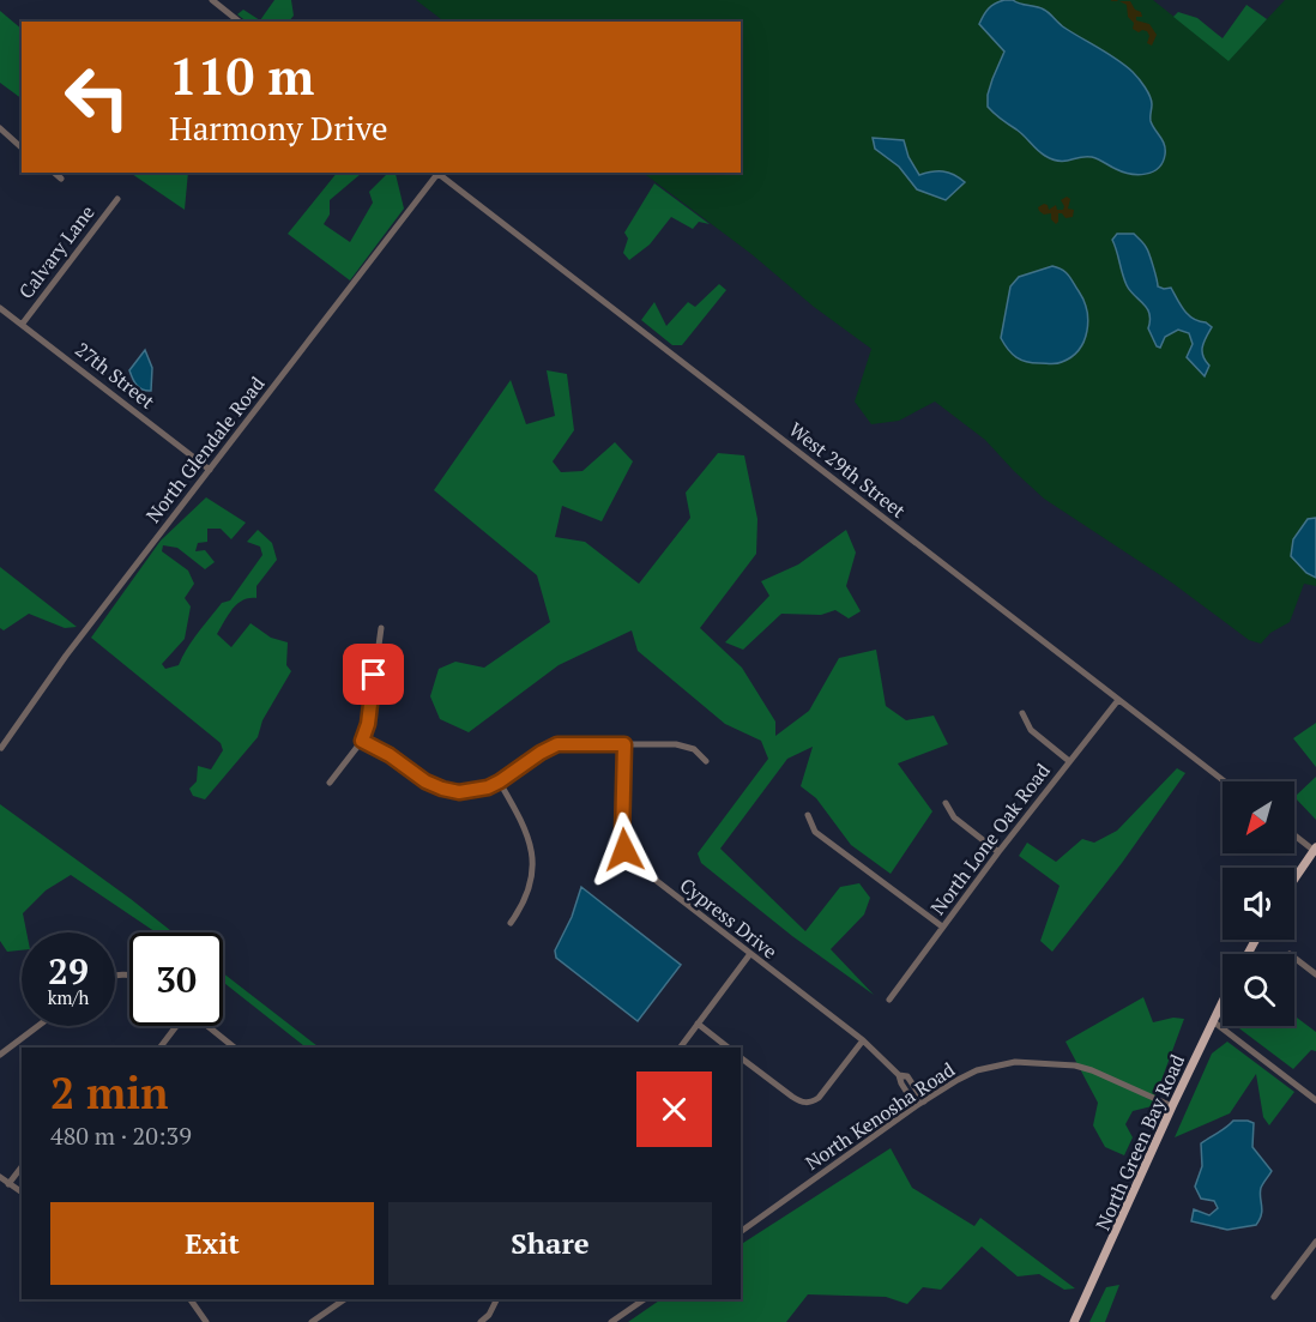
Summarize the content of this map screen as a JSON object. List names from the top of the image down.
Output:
{
  "streets": {
    "main road": ["North Green Bay Road"],
    "street": [
      "Calvary Lane",
      "27th Street",
      "North Glendale Road",
      "West 29th Street",
      "North Lone Oak Road",
      "Cypress Drive",
      "North Kenosha Road"
    ]
  },
  "crossings": [
    ["Calvary Lane", "27th Street"],
    ["27th Street", "North Glendale Road"],
    ["North Glendale Road", "West 29th Street"],
    ["West 29th Street", "North Lone Oak Road"],
    ["Cypress Drive", "North Kenosha Road"],
    ["North Kenosha Road", "North Green Bay Road"]
  ],
  "north": "bottom left",
  "page": {
    "turn": ["110 m", "Harmony Drive"],
    "speed": "29 km/h",
    "limit": "30",
    "heading": ["2 min", "480 m · 20:39"],
    "buttons": ["Exit", "Share"]
  }
}
